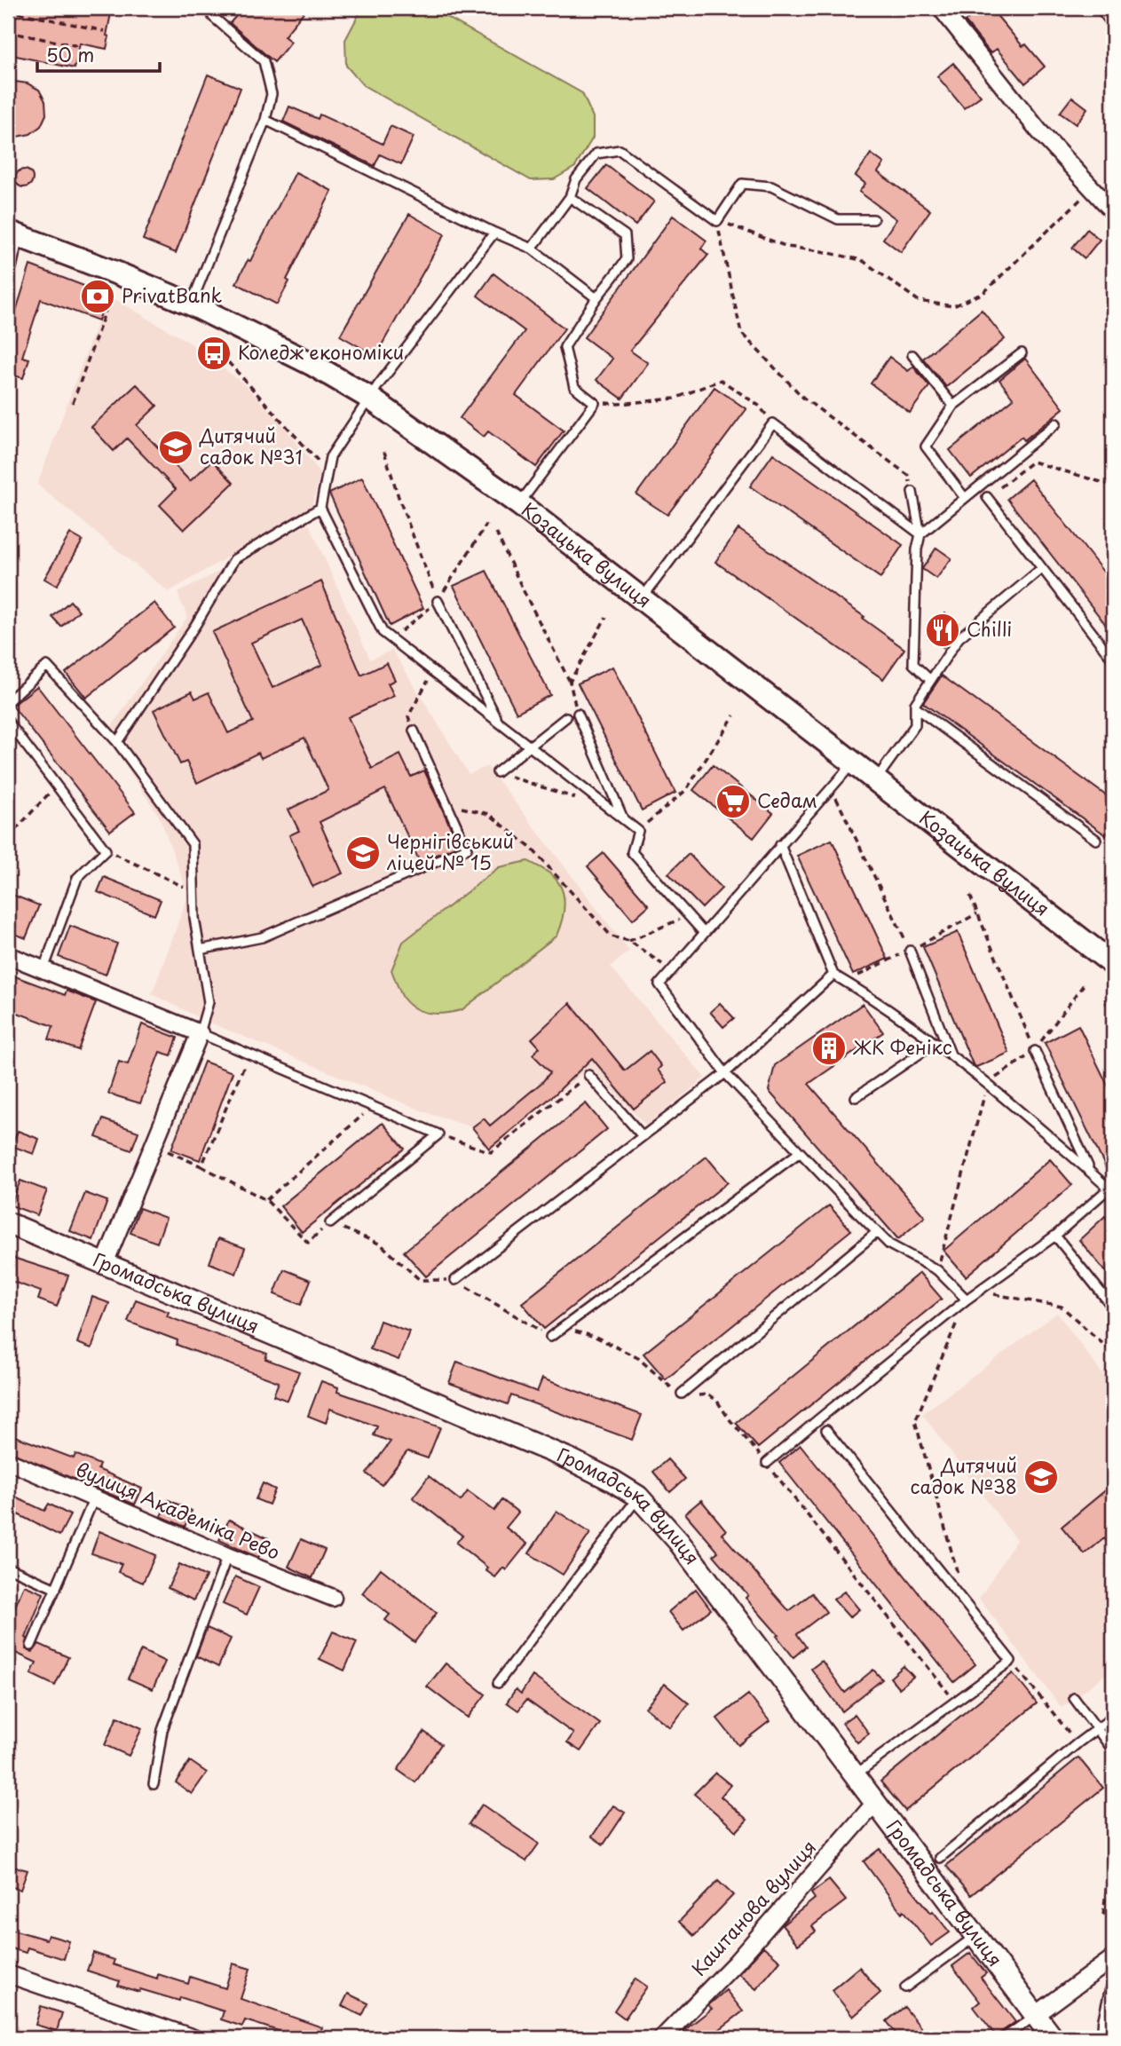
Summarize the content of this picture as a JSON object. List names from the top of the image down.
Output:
{
  "streets": {
    "main road": ["Козацька вулиця"],
    "street": ["Громадська вулиця", "вулиця Академіка Рево", "Каштанова вулиця"]
  },
  "crossings": [
    ["Громадська вулиця", "Каштанова вулиця"]
  ],
  "places": {
    "bank": ["PrivatBank"],
    "bus stop": ["Коледж економіки"],
    "school or university": ["Дитячий садок №31", "Чернігівський ліцей № 15", "Дитячий садок №38"],
    "restaurant": ["Chilli"],
    "supermarket": ["Седам"],
    "building": ["ЖК Фенікс"]
  },
  "scale_bar": "50 m"
}
